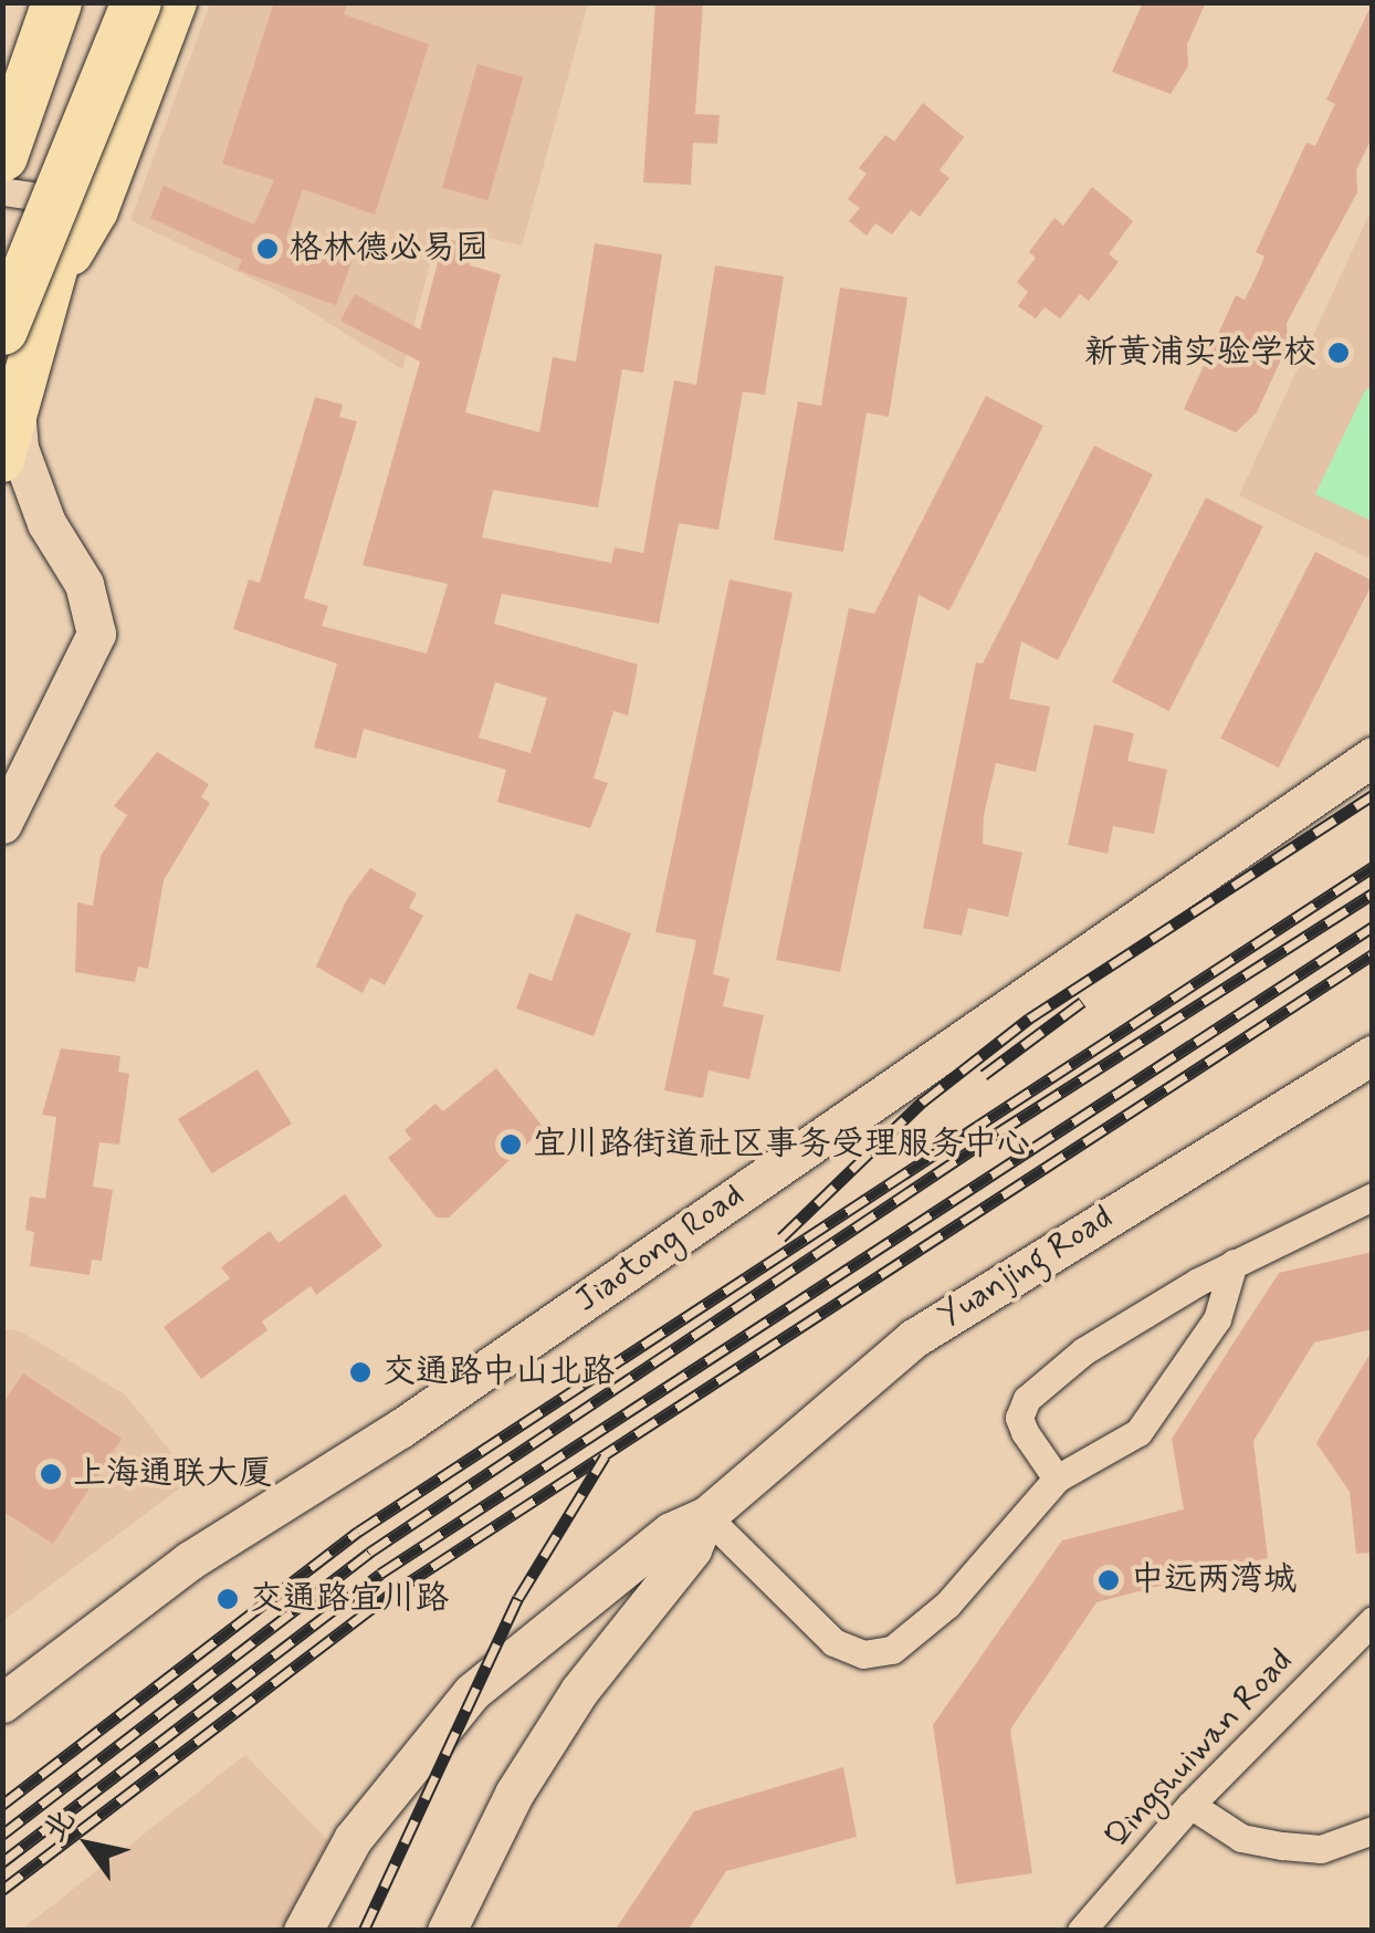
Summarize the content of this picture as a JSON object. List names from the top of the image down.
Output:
{
  "streets": {
    "main road": ["Jiaotong Road", "Yuanjing Road"],
    "street": ["Qingshuiwan Road"]
  },
  "places": [
    "格林德必易园",
    "新黄浦实验学校",
    "宜川路街道社区事务受理服务中心",
    "交通路中山北路",
    "上海通联大厦",
    "中远两湾城",
    "交通路宜川路"
  ],
  "north": "top left"
}
